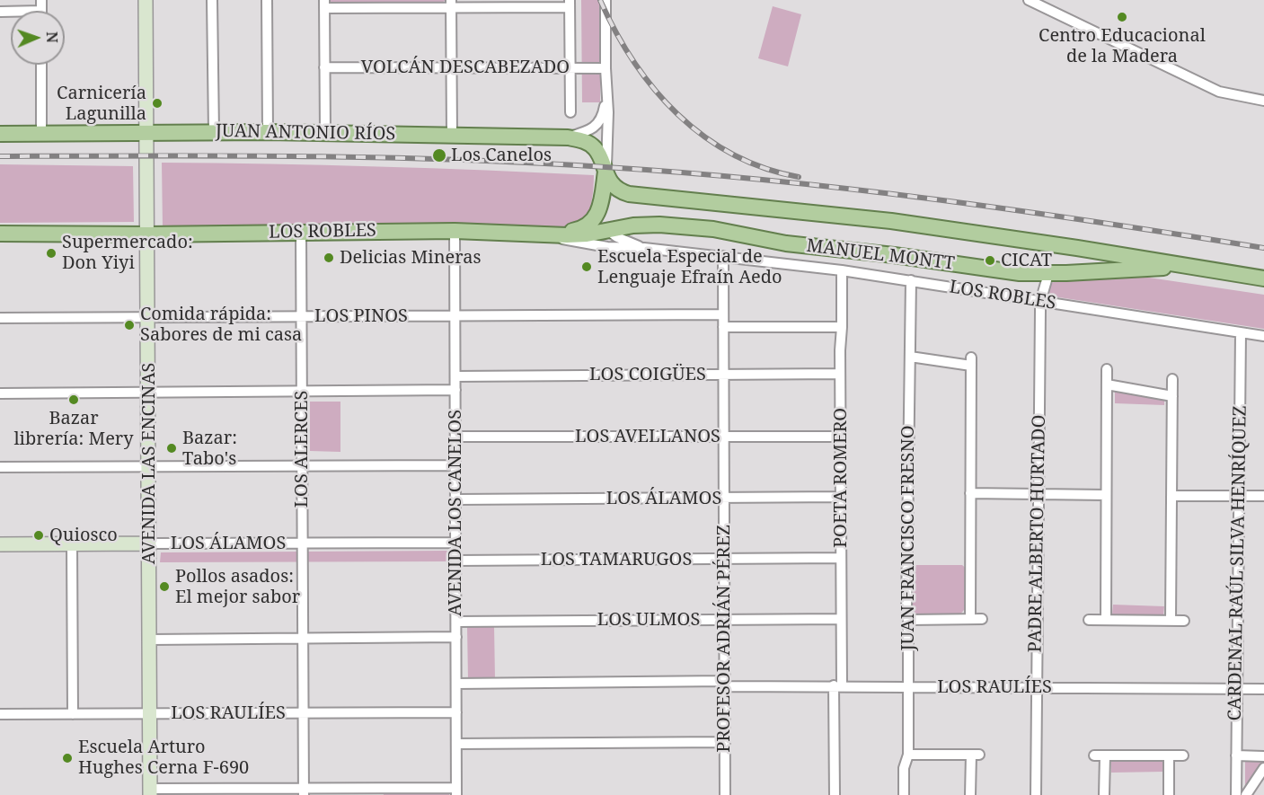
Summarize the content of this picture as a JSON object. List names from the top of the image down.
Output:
{
  "streets": {
    "main road": ["JUAN ANTONIO RÍOS", "LOS ROBLES", "MANUEL MONTT"],
    "street": [
      "VOLCÁN DESCABEZADO",
      "LOS PINOS",
      "LOS COIGÜES",
      "LOS AVELLANOS",
      "LOS ALERCES",
      "AVENIDA LAS ENCINAS",
      "POETA ROMERO",
      "LOS ÁLAMOS",
      "AVENIDA LOS CANELOS",
      "PADRE ALBERTO HURTADO",
      "JUAN FRANCISCO FRESNO",
      "LOS TAMARUGOS",
      "CARDENAL RAÚL SILVA HENRÍQUEZ",
      "LOS ULMOS",
      "PROFESOR ADRIÁN PÉREZ",
      "LOS RAULÍES"
    ]
  },
  "crossings": [
    ["JUAN ANTONIO RÍOS", "MANUEL MONTT"],
    ["JUAN ANTONIO RÍOS", "AVENIDA LAS ENCINAS"],
    ["LOS ROBLES", "MANUEL MONTT"],
    ["LOS ROBLES", "LOS ALERCES"],
    ["LOS ROBLES", "AVENIDA LAS ENCINAS"],
    ["LOS ROBLES", "POETA ROMERO"],
    ["LOS ROBLES", "AVENIDA LOS CANELOS"],
    ["LOS ROBLES", "PADRE ALBERTO HURTADO"],
    ["LOS ROBLES", "JUAN FRANCISCO FRESNO"],
    ["LOS ROBLES", "CARDENAL RAÚL SILVA HENRÍQUEZ"],
    ["LOS ROBLES", "PROFESOR ADRIÁN PÉREZ"],
    ["MANUEL MONTT", "PADRE ALBERTO HURTADO"],
    ["LOS PINOS", "LOS ALERCES"],
    ["LOS PINOS", "AVENIDA LAS ENCINAS"],
    ["LOS PINOS", "AVENIDA LOS CANELOS"],
    ["LOS PINOS", "PROFESOR ADRIÁN PÉREZ"],
    ["LOS COIGÜES", "POETA ROMERO"],
    ["LOS COIGÜES", "AVENIDA LOS CANELOS"],
    ["LOS COIGÜES", "PROFESOR ADRIÁN PÉREZ"],
    ["LOS AVELLANOS", "POETA ROMERO"],
    ["LOS AVELLANOS", "AVENIDA LOS CANELOS"],
    ["LOS AVELLANOS", "PROFESOR ADRIÁN PÉREZ"],
    ["LOS ALERCES", "LOS ÁLAMOS"],
    ["LOS ALERCES", "LOS RAULÍES"],
    ["AVENIDA LAS ENCINAS", "LOS ÁLAMOS"],
    ["AVENIDA LAS ENCINAS", "LOS RAULÍES"],
    ["POETA ROMERO", "LOS ÁLAMOS"],
    ["POETA ROMERO", "LOS TAMARUGOS"],
    ["POETA ROMERO", "LOS ULMOS"],
    ["POETA ROMERO", "LOS RAULÍES"],
    ["LOS ÁLAMOS", "AVENIDA LOS CANELOS"],
    ["LOS ÁLAMOS", "PROFESOR ADRIÁN PÉREZ"],
    ["AVENIDA LOS CANELOS", "LOS TAMARUGOS"],
    ["AVENIDA LOS CANELOS", "LOS ULMOS"],
    ["AVENIDA LOS CANELOS", "LOS RAULÍES"],
    ["PADRE ALBERTO HURTADO", "LOS RAULÍES"],
    ["JUAN FRANCISCO FRESNO", "LOS RAULÍES"],
    ["LOS TAMARUGOS", "PROFESOR ADRIÁN PÉREZ"],
    ["CARDENAL RAÚL SILVA HENRÍQUEZ", "LOS RAULÍES"],
    ["LOS ULMOS", "PROFESOR ADRIÁN PÉREZ"],
    ["PROFESOR ADRIÁN PÉREZ", "LOS RAULÍES"]
  ],
  "places": [
    "Centro Educacional de la Madera",
    "Carnicería Lagunilla",
    "Los Canelos",
    "Supermercado: Don Yiyi",
    "Delicias Mineras",
    "CICAT",
    "Escuela Especial de Lenguaje Efraín Aedo",
    "Comida rápida: Sabores de mi casa",
    "Bazar librería: Mery",
    "Bazar: Tabo's",
    "Quiosco",
    "Pollos asados: El mejor sabor",
    "Escuela Arturo Hughes Cerna F-690"
  ],
  "north": "right"
}
